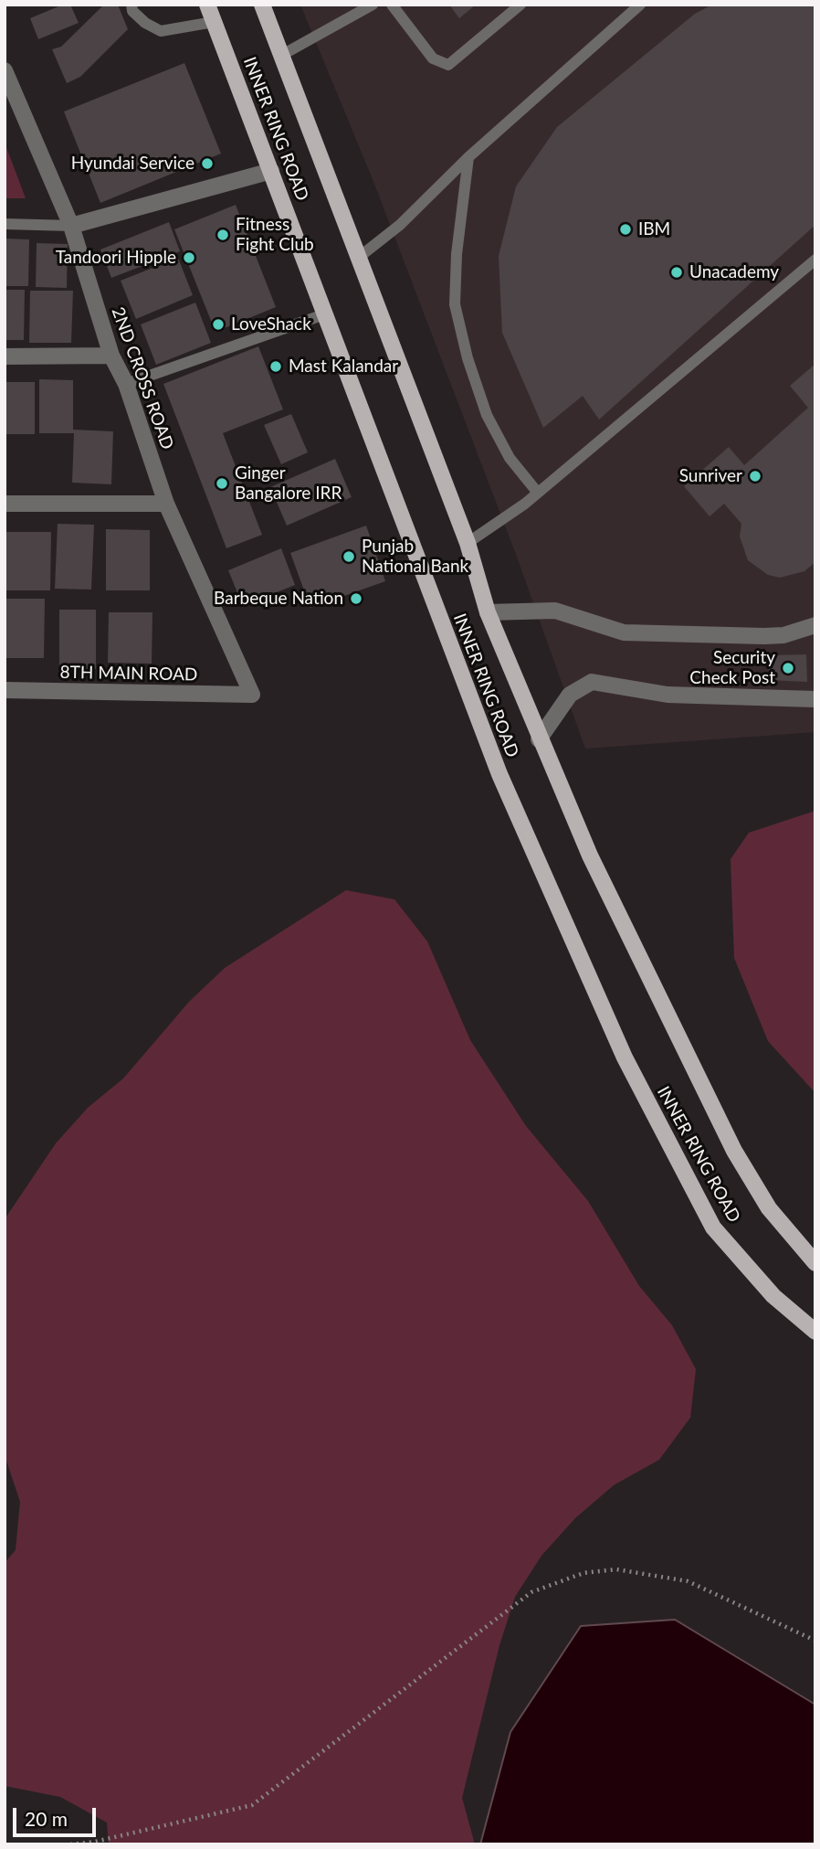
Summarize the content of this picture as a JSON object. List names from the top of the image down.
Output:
{
  "streets": {
    "main road": ["INNER RING ROAD"],
    "street": ["2ND CROSS ROAD", "8TH MAIN ROAD"]
  },
  "crossings": [
    ["2ND CROSS ROAD", "8TH MAIN ROAD"]
  ],
  "places": [
    "Hyundai Service",
    "IBM",
    "Fitness Fight Club",
    "Tandoori Hipple",
    "Unacademy",
    "LoveShack",
    "Mast Kalandar",
    "Sunriver",
    "Ginger Bangalore IRR",
    "Punjab National Bank",
    "Barbeque Nation",
    "Security Check Post"
  ],
  "scale_bar": "20 m"
}
